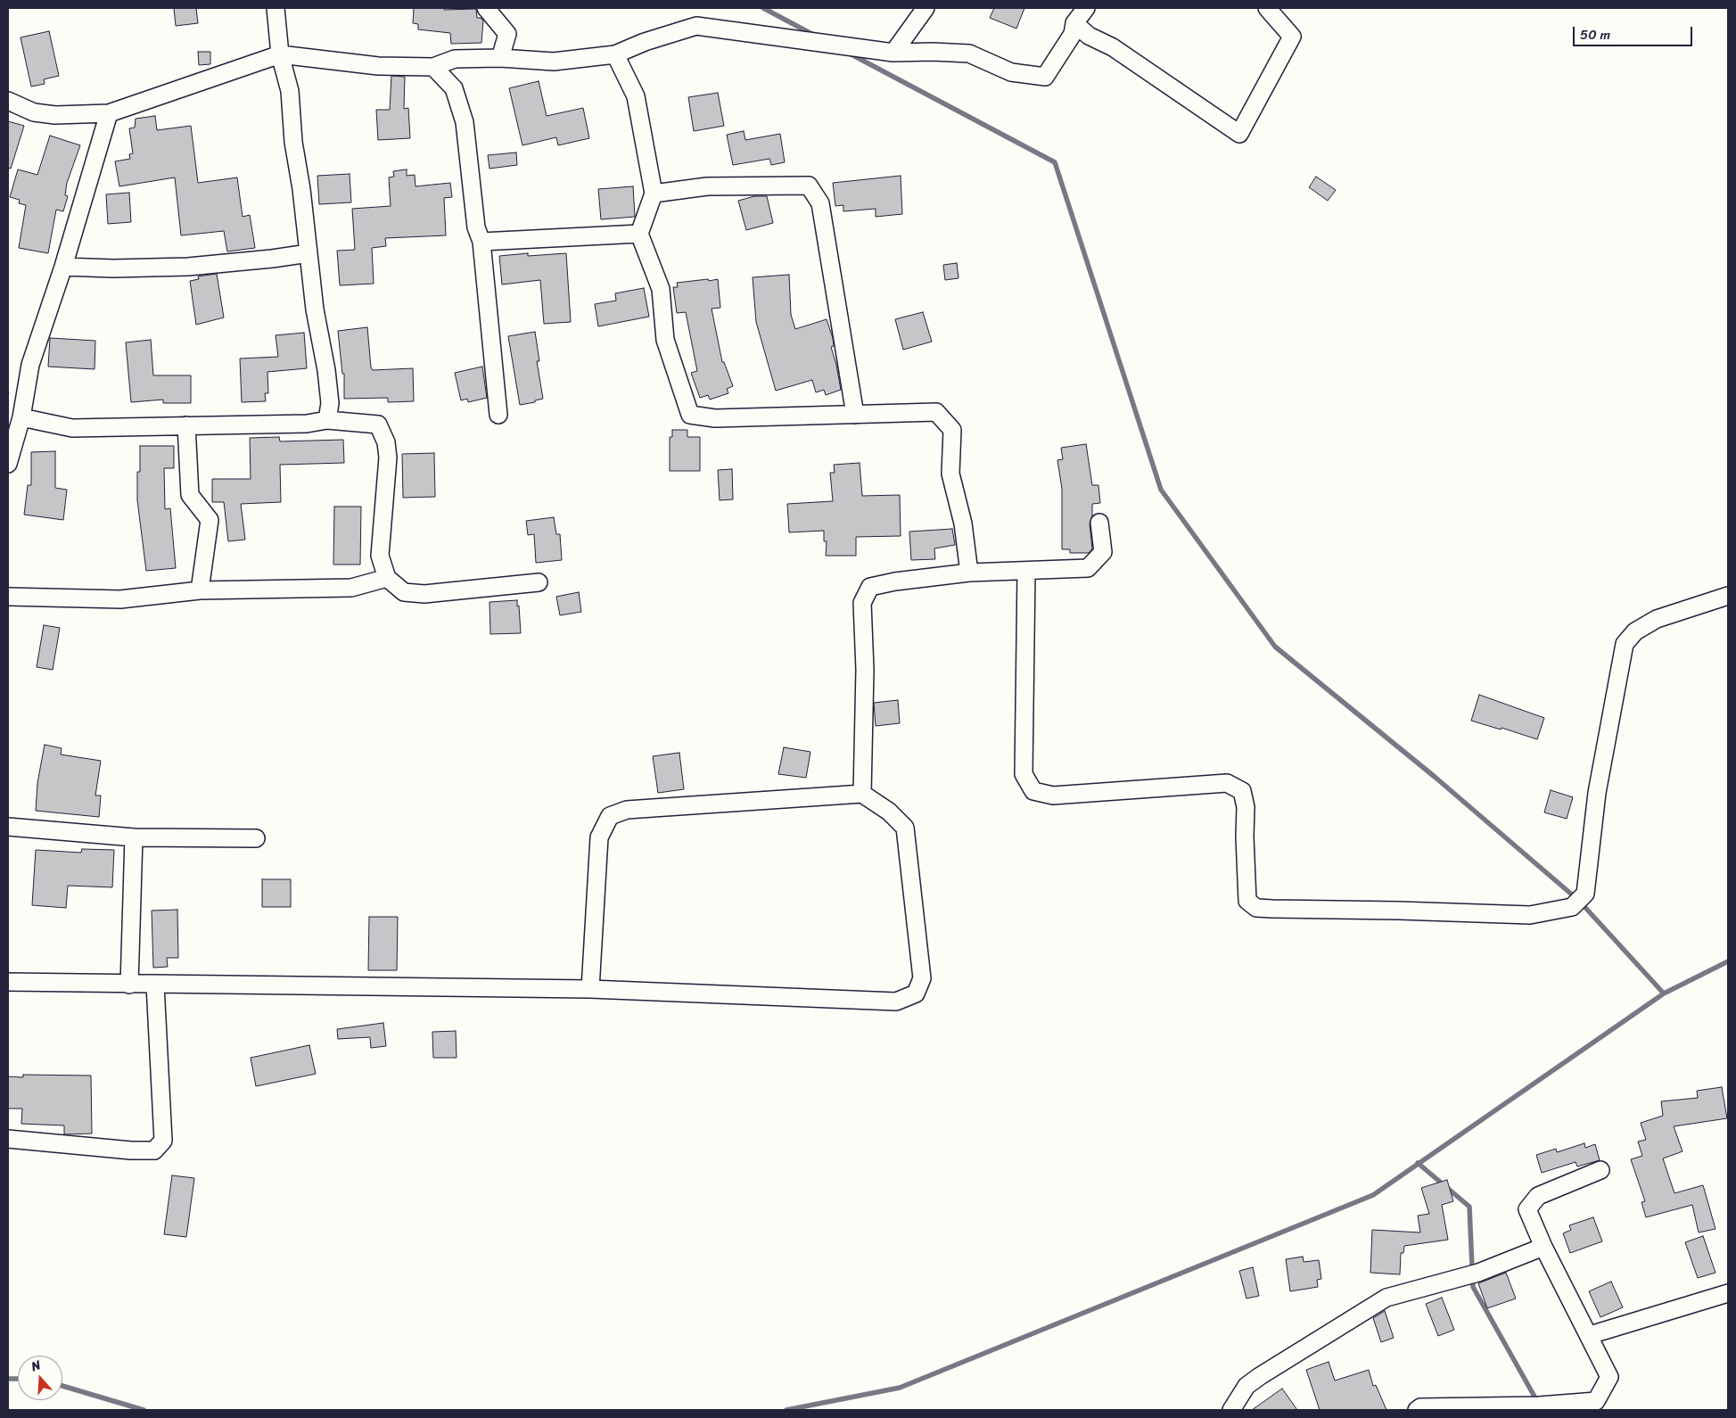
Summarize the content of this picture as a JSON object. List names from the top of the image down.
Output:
{
  "scale_bar": "50 m",
  "north": "top"
}
